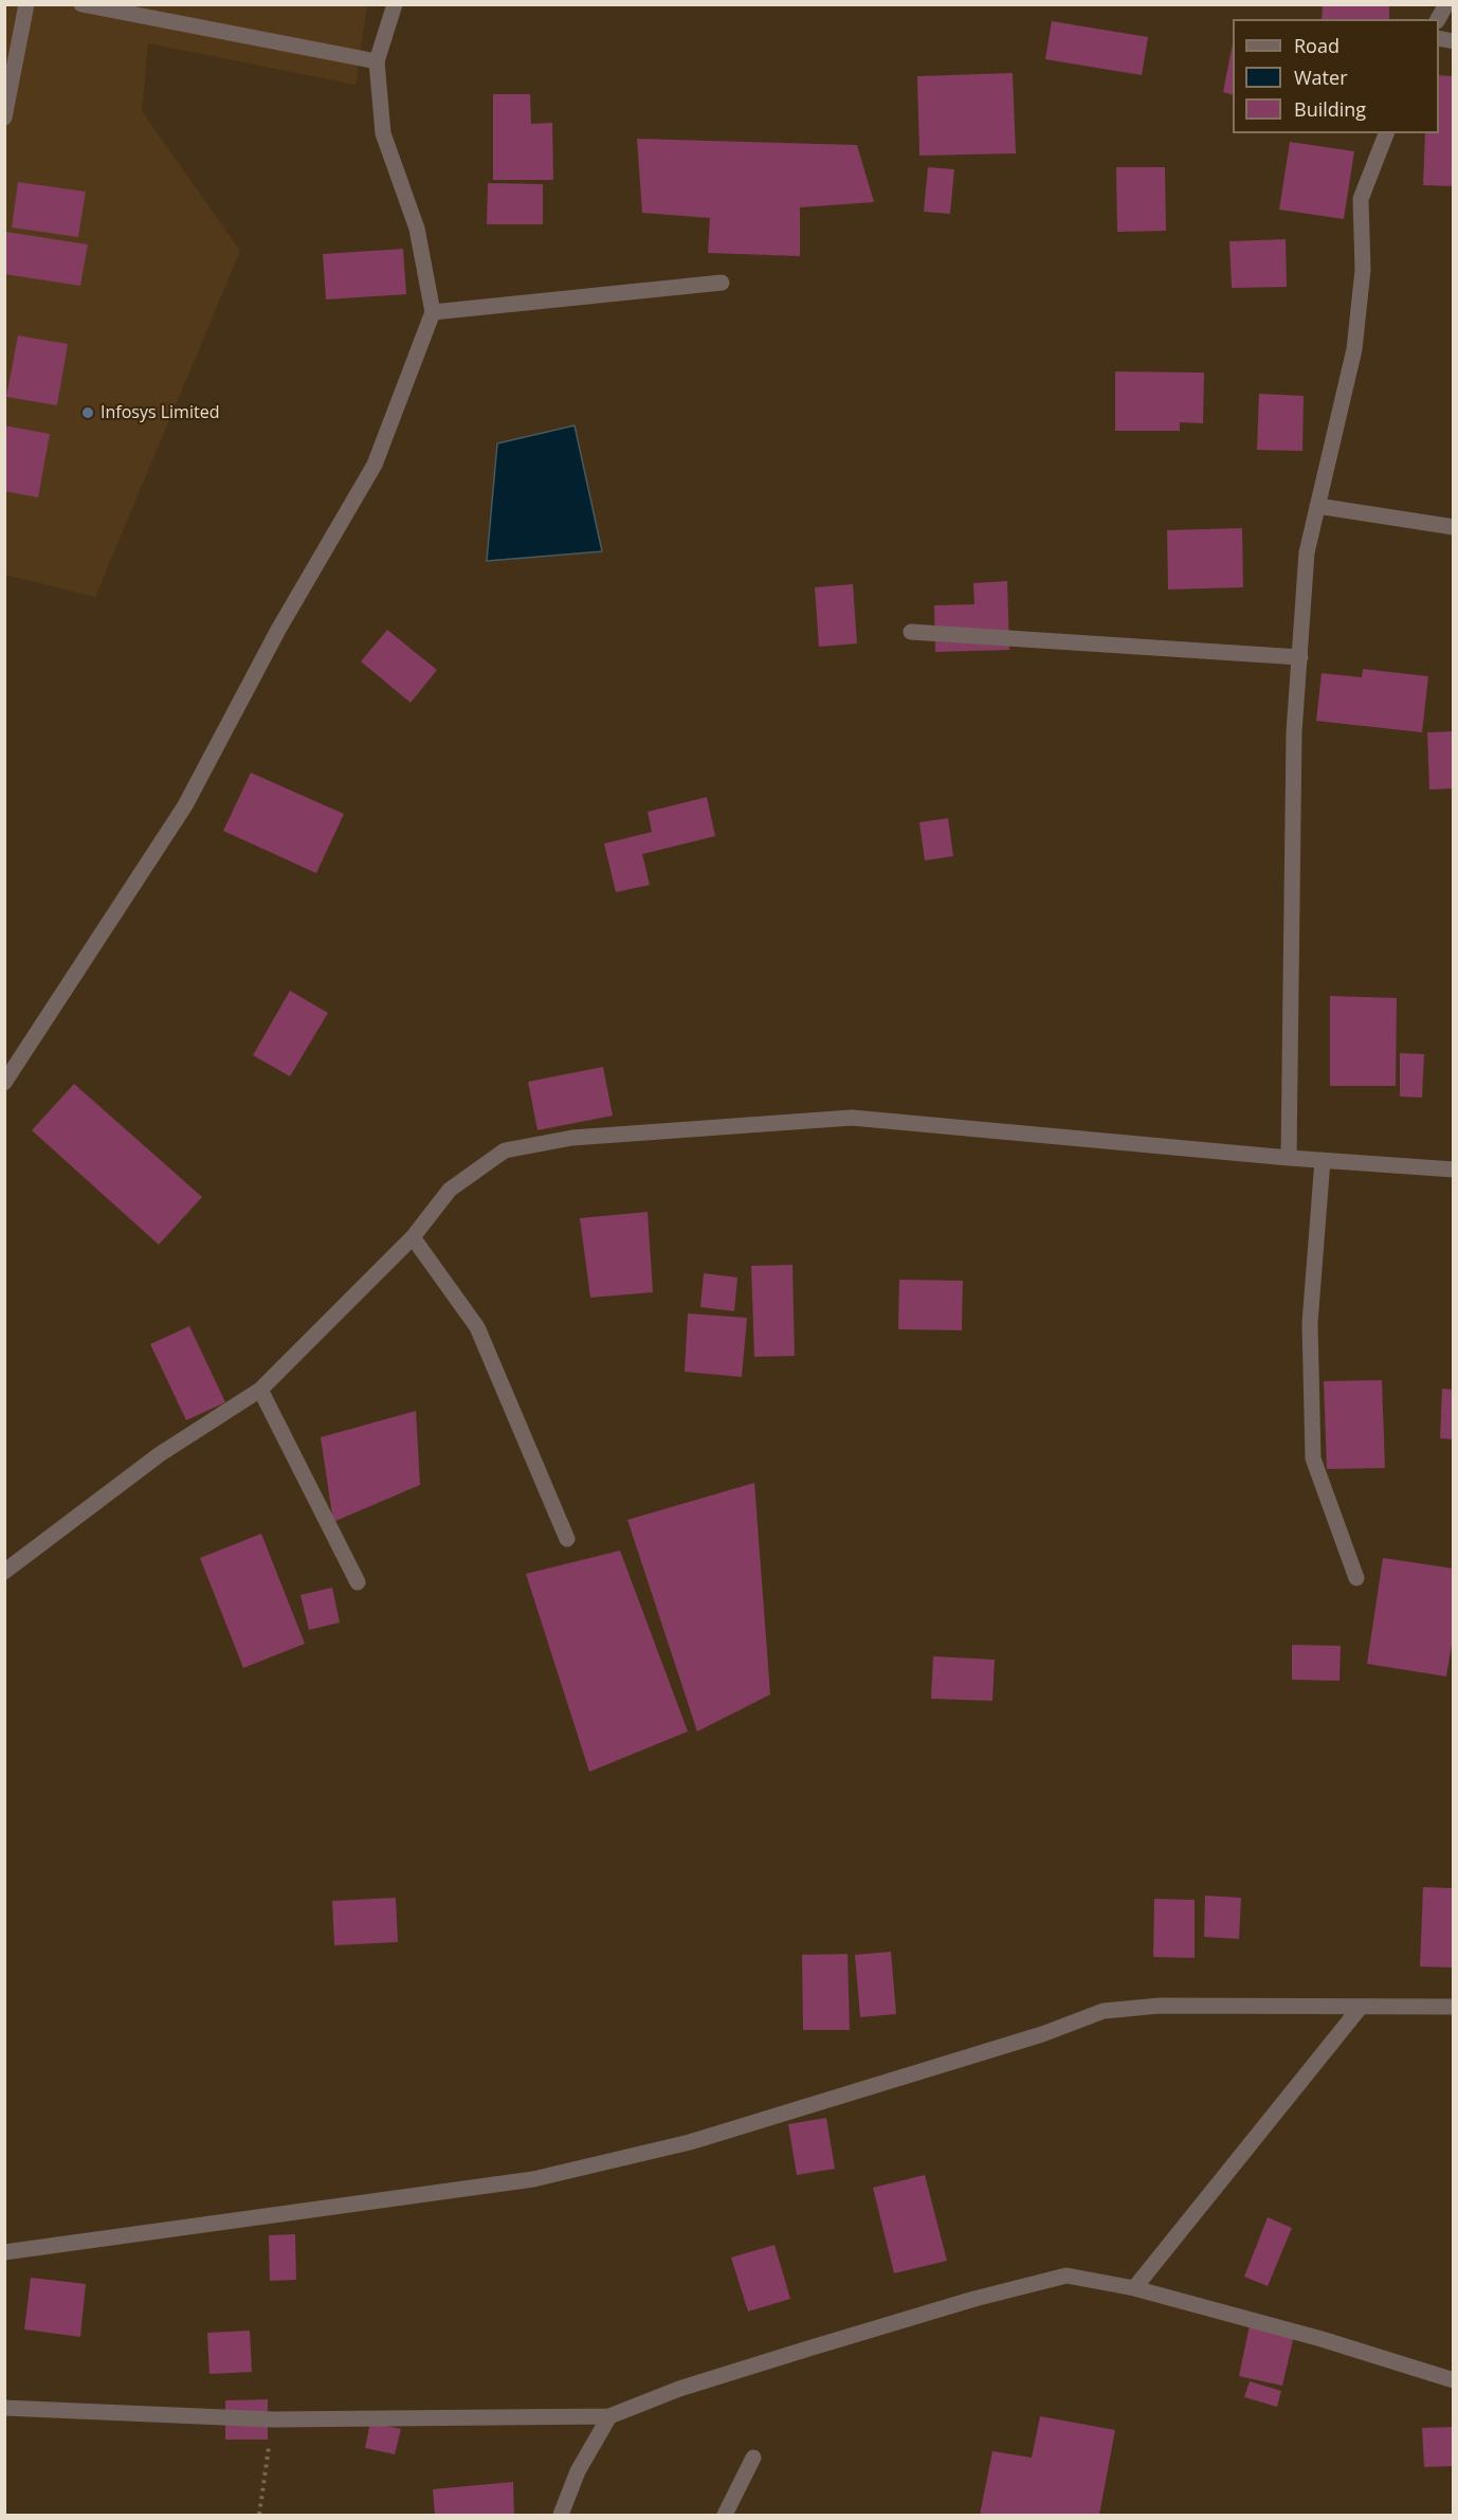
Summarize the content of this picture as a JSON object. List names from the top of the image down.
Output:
{
  "places": ["Infosys Limited"],
  "legend": ["Road", "Water", "Building"]
}
